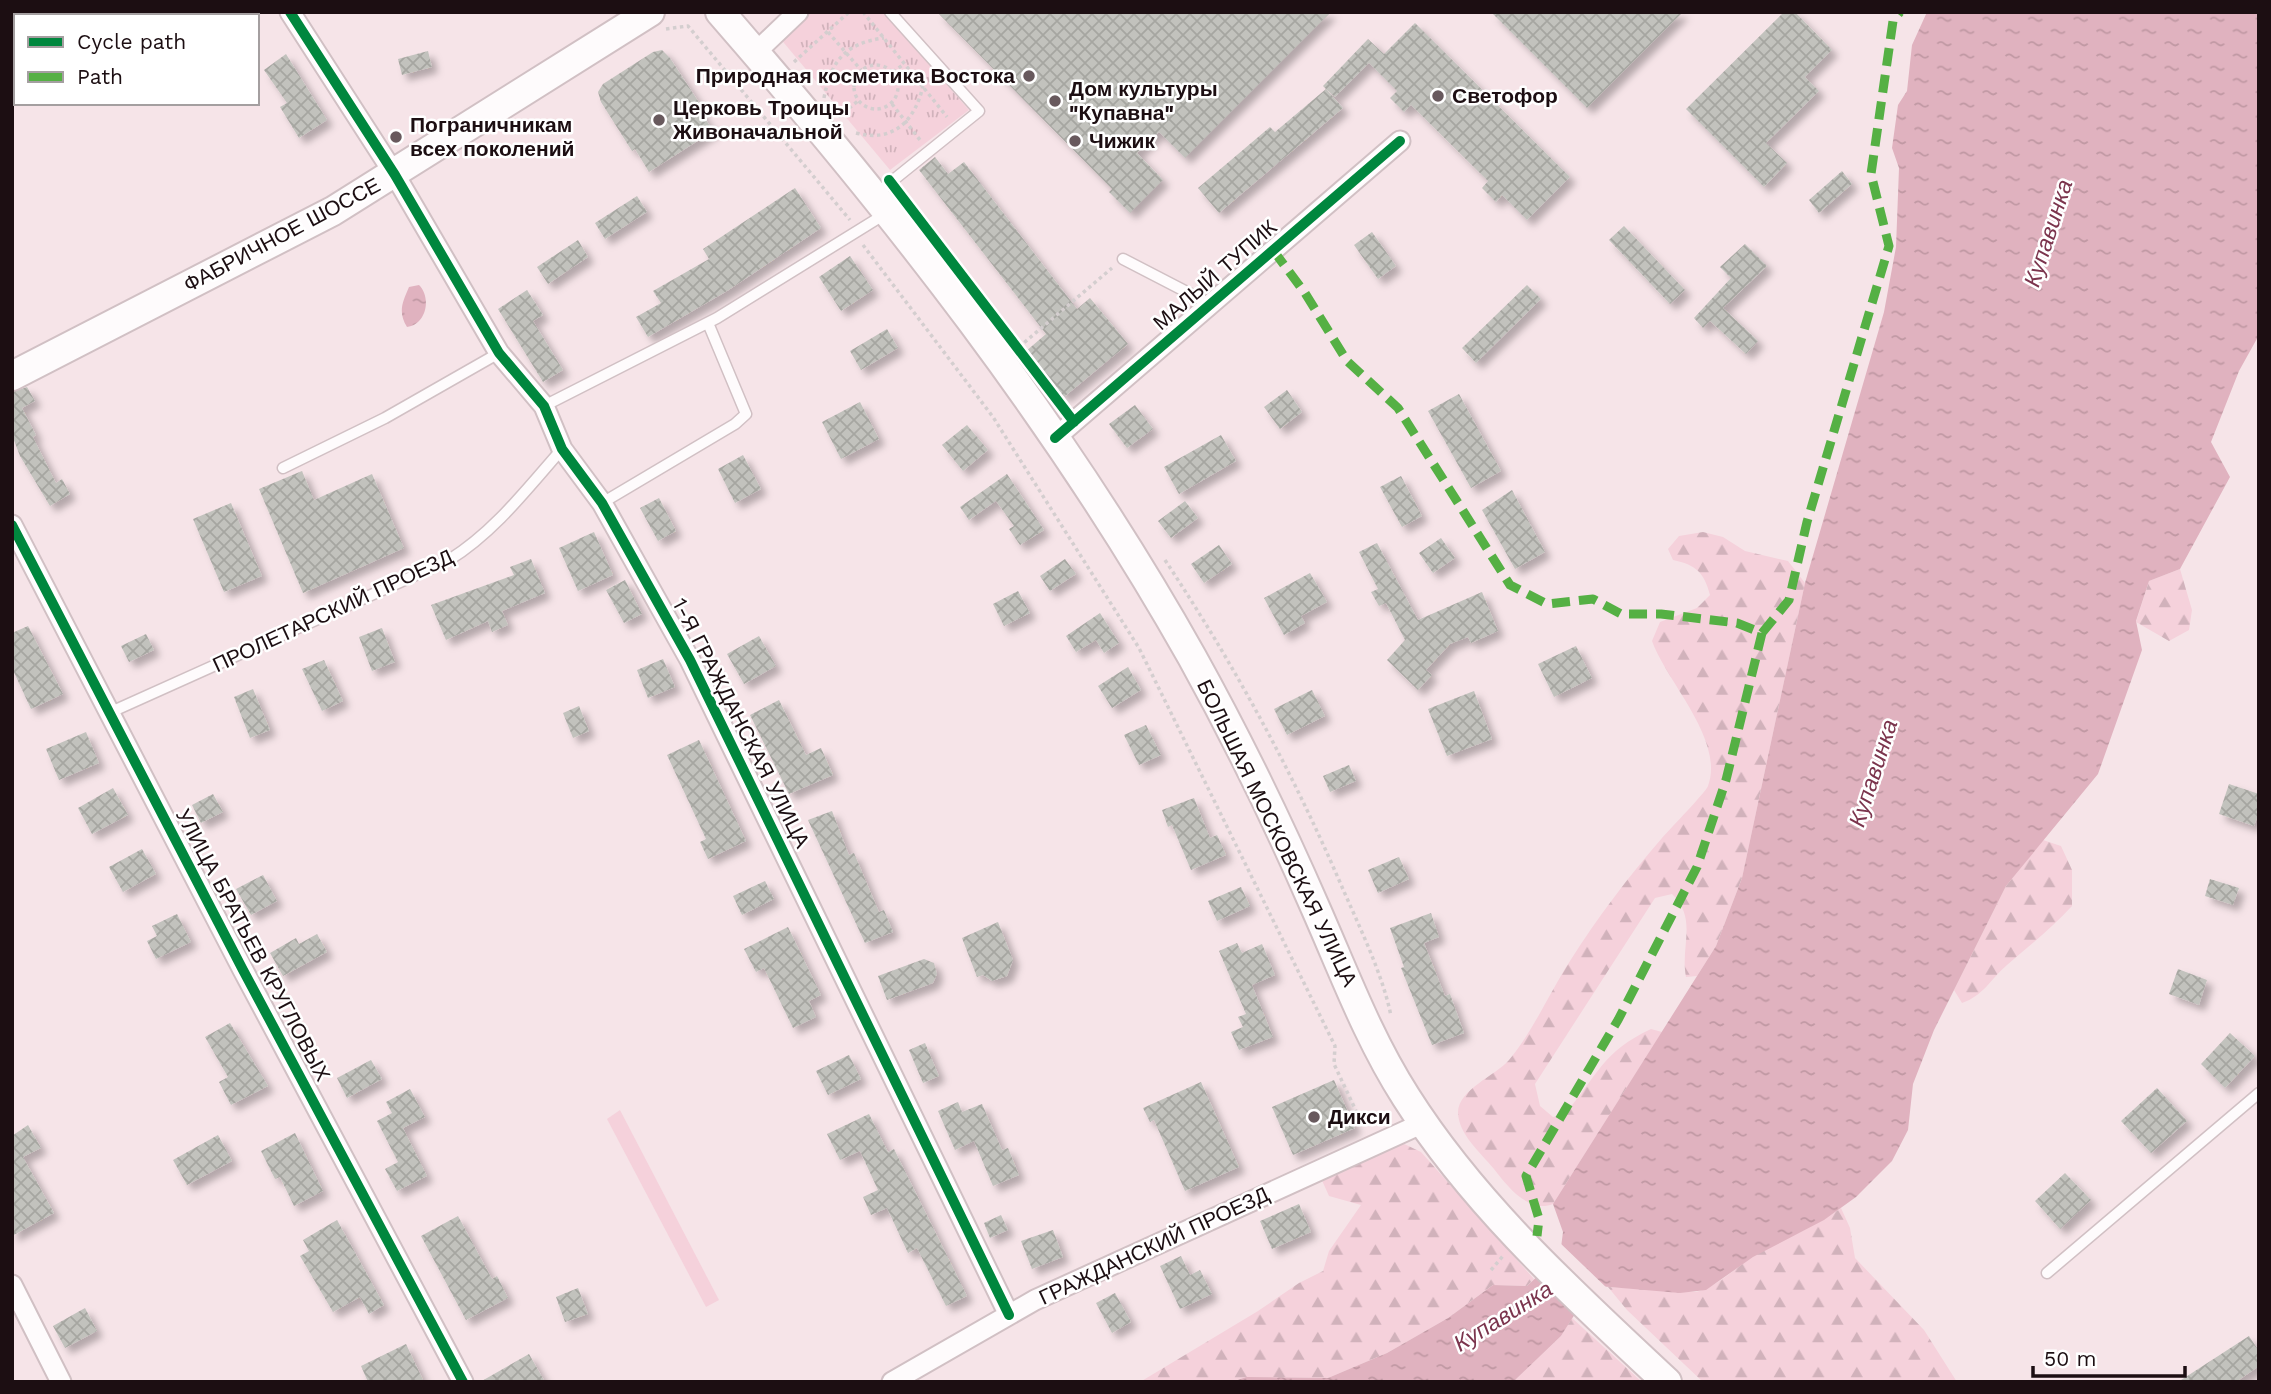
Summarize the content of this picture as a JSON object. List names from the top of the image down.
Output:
{
  "streets": {
    "main road": ["ФАБРИЧНОЕ ШОССЕ", "БОЛЬШАЯ МОСКОВСКАЯ УЛИЦА"],
    "street": [
      "МАЛЫЙ ТУПИК",
      "1-Я ГРАЖДАНСКАЯ УЛИЦА",
      "УЛИЦА БРАТЬЕВ КРУГЛОВЫХ",
      "ГРАЖДАНСКИЙ ПРОЕЗД"
    ],
    "lane": ["ПРОЛЕТАРСКИЙ ПРОЕЗД"]
  },
  "crossings": [
    ["ФАБРИЧНОЕ ШОССЕ", "1-Я ГРАЖДАНСКАЯ УЛИЦА"],
    ["МАЛЫЙ ТУПИК", "БОЛЬШАЯ МОСКОВСКАЯ УЛИЦА"],
    ["ПРОЛЕТАРСКИЙ ПРОЕЗД", "1-Я ГРАЖДАНСКАЯ УЛИЦА"],
    ["ПРОЛЕТАРСКИЙ ПРОЕЗД", "УЛИЦА БРАТЬЕВ КРУГЛОВЫХ"],
    ["1-Я ГРАЖДАНСКАЯ УЛИЦА", "ГРАЖДАНСКИЙ ПРОЕЗД"],
    ["БОЛЬШАЯ МОСКОВСКАЯ УЛИЦА", "ГРАЖДАНСКИЙ ПРОЕЗД"]
  ],
  "water": ["Купавинка"],
  "places": [
    "Природная косметика Востока",
    "Светофор",
    "Дом культуры \"Купавна\"",
    "Церковь Троицы Живоначальной",
    "Пограничникам всех поколений",
    "Чижик",
    "Дикси"
  ],
  "legend": ["Cycle path", "Path"],
  "scale_bar": "50 m"
}
